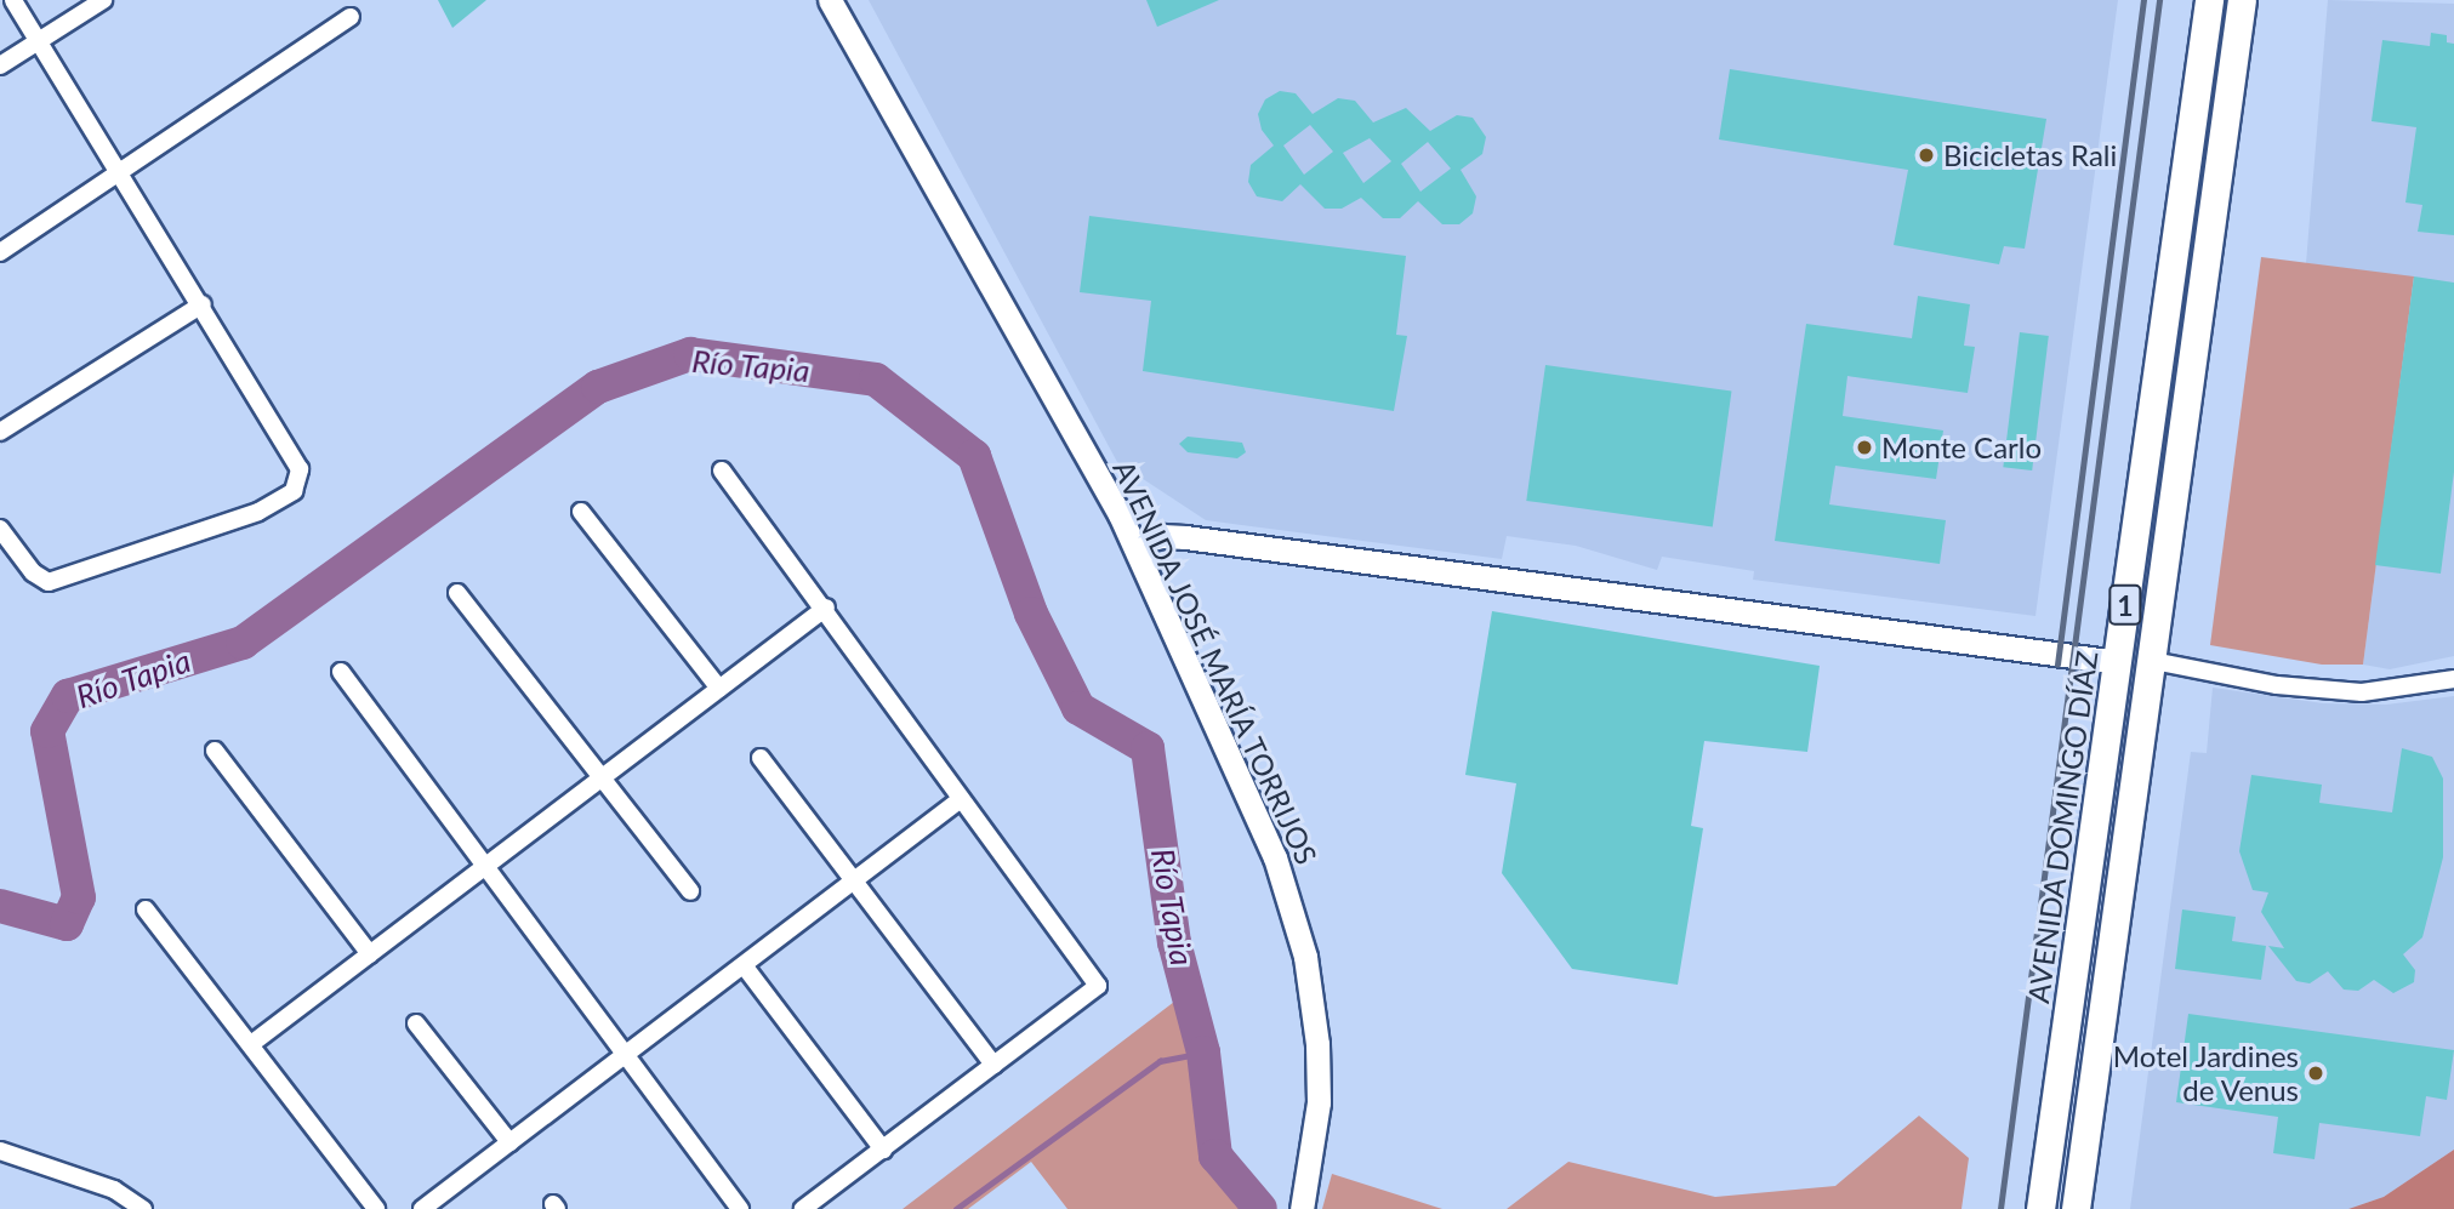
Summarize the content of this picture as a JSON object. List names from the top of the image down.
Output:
{
  "streets": {
    "main road": ["1", "AVENIDA JOSÉ MARÍA TORRIJOS", "AVENIDA DOMINGO DÍAZ"]
  },
  "water": ["Río Tapia"],
  "places": ["Bicicletas Rali", "Monte Carlo", "Motel Jardines de Venus"]
}
